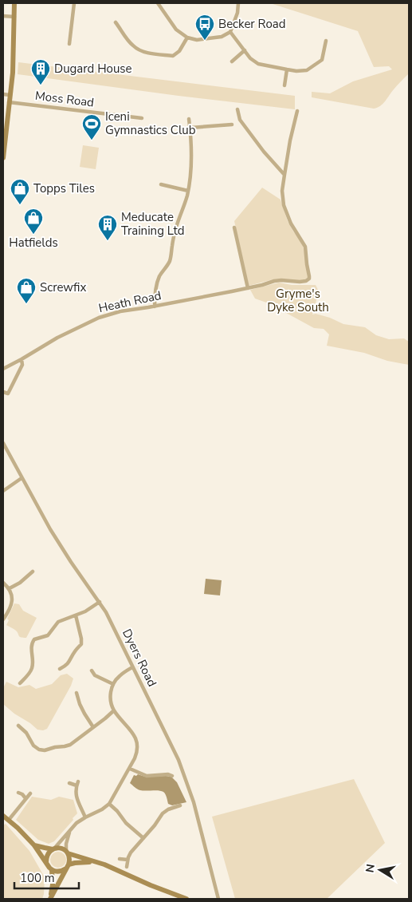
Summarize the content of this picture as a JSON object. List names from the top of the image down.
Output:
{
  "streets": {
    "street": ["Moss Road", "Heath Road", "Dyers Road"]
  },
  "parks": ["Gryme's Dyke South"],
  "places": {
    "bus stop": ["Becker Road"],
    "building": ["Dugard House", "Meducate Training Ltd"],
    "sports": ["Iceni Gymnastics Club"],
    "shop": ["Topps Tiles", "Hatfields", "Screwfix"]
  },
  "scale_bar": "100 m",
  "north": "left"
}
